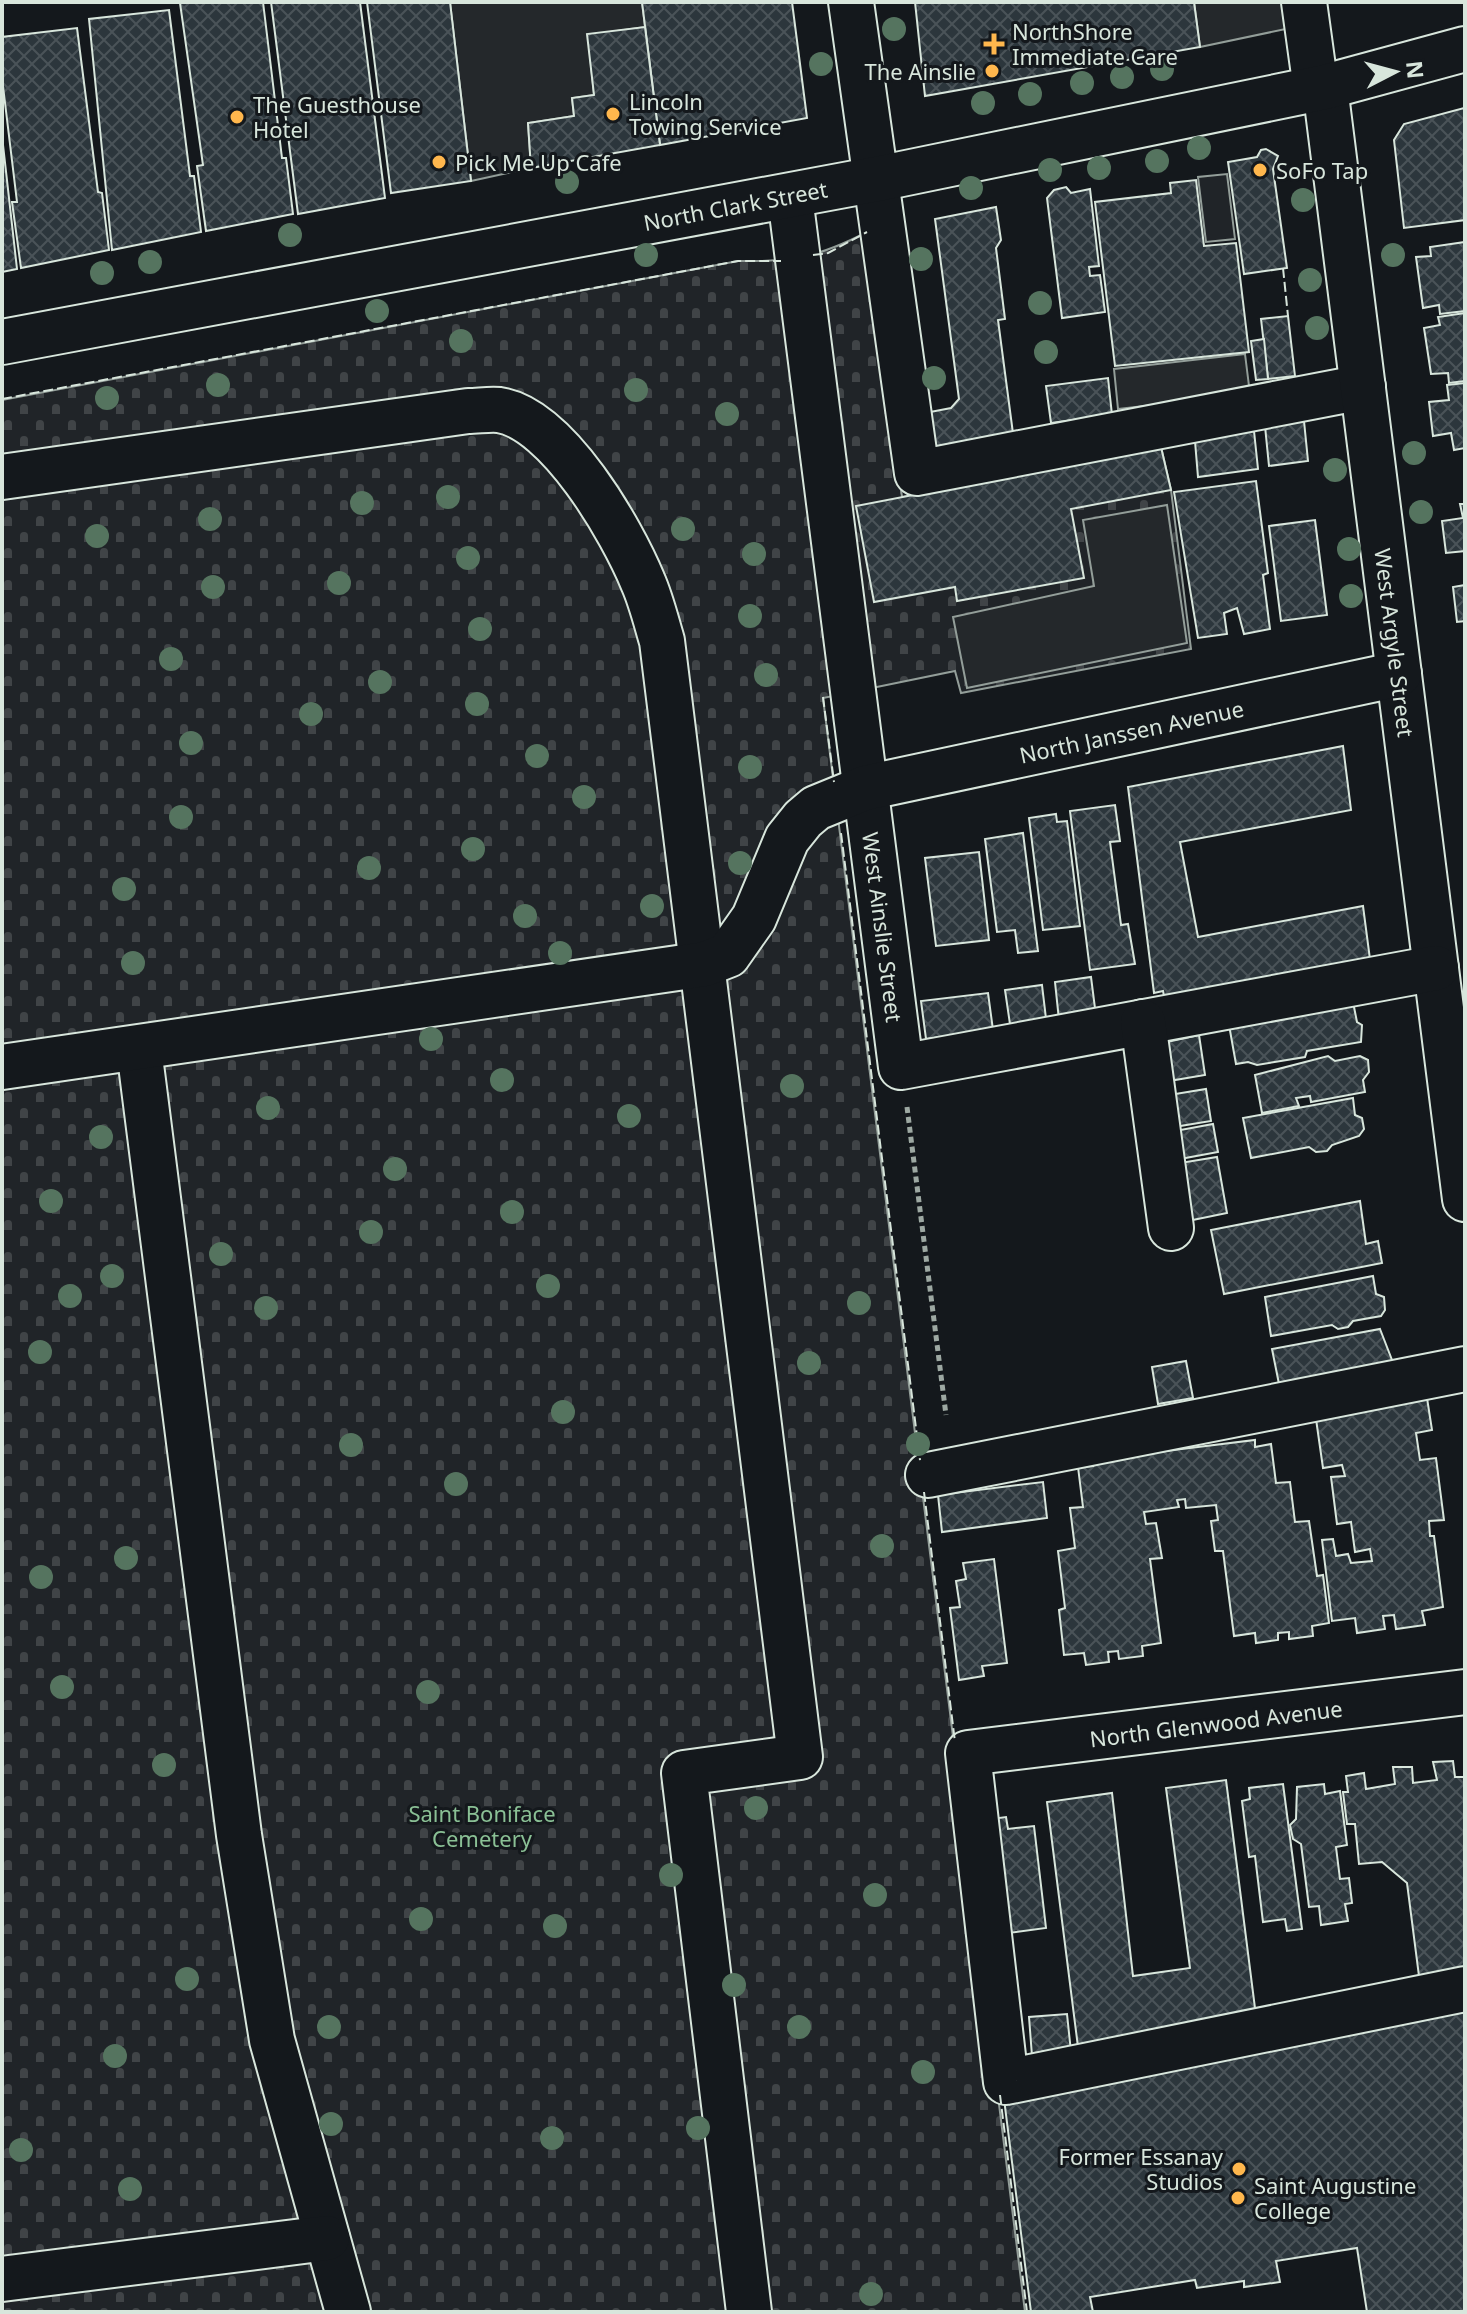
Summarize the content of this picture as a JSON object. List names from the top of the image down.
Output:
{
  "streets": {
    "street": [
      "North Clark Street",
      "West Argyle Street",
      "North Janssen Avenue",
      "West Ainslie Street",
      "North Glenwood Avenue"
    ]
  },
  "crossings": [
    ["North Clark Street", "West Argyle Street"],
    ["North Clark Street", "West Ainslie Street"],
    ["West Argyle Street", "North Janssen Avenue"],
    ["North Janssen Avenue", "West Ainslie Street"]
  ],
  "parks": ["Saint Boniface Cemetery"],
  "places": {
    "health": ["NorthShore Immediate Care"],
    "other": [
      "The Ainslie",
      "Lincoln Towing Service",
      "The Guesthouse Hotel",
      "Pick Me Up Cafe",
      "SoFo Tap",
      "Former Essanay Studios",
      "Saint Augustine College"
    ]
  },
  "north": "right"
}
